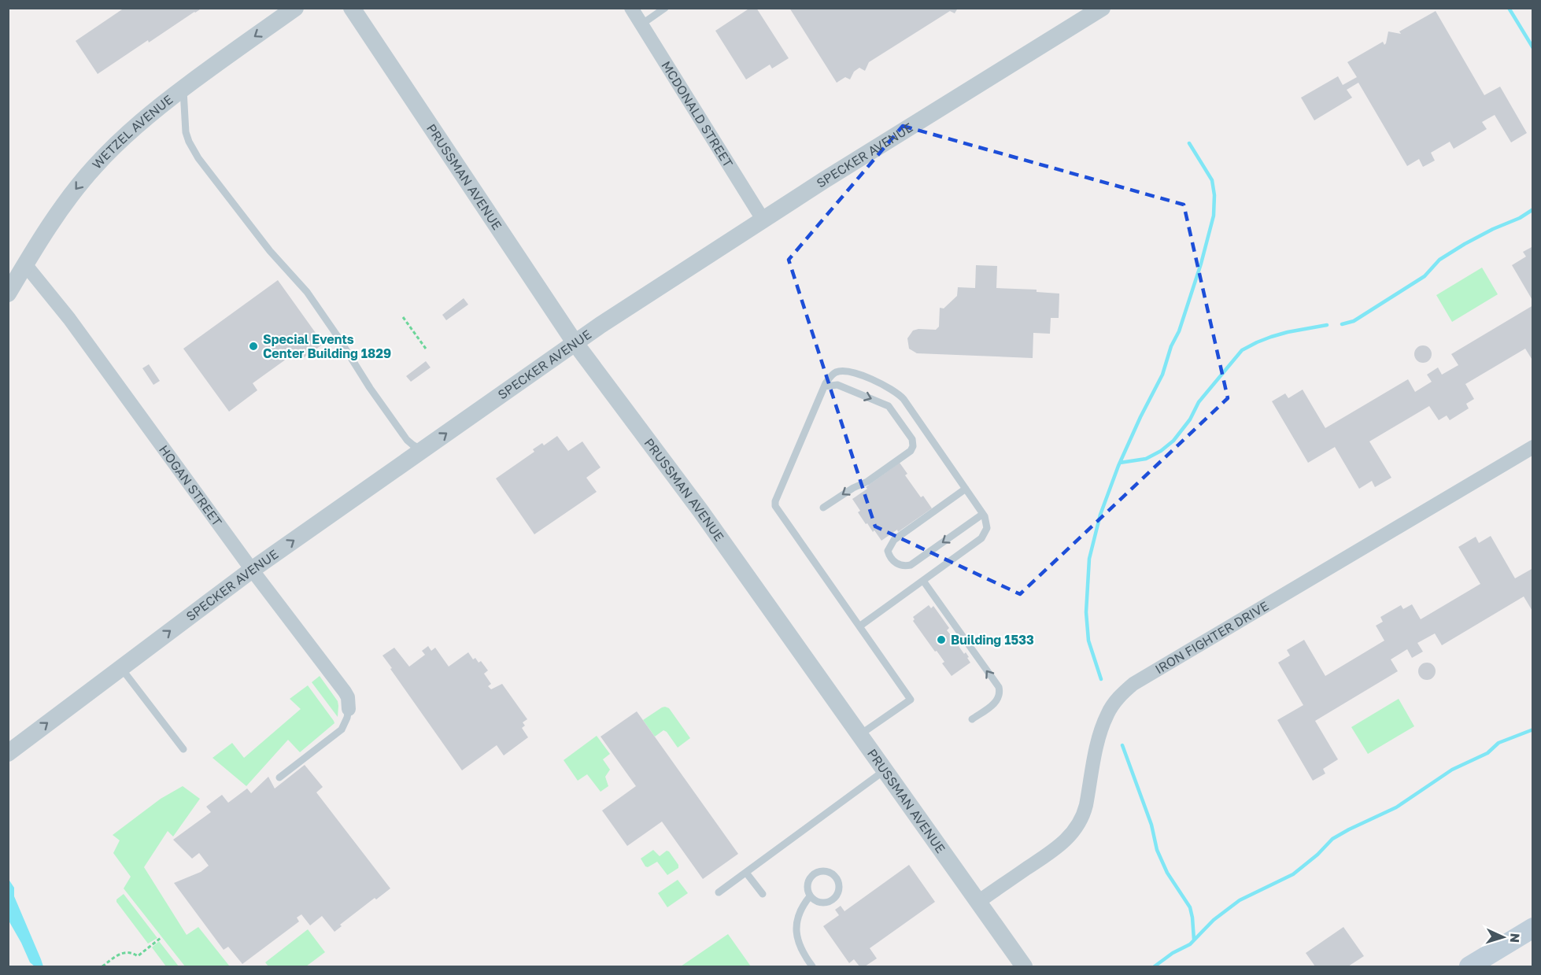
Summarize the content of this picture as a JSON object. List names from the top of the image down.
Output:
{
  "streets": {
    "street": [
      "MCDONALD STREET",
      "WETZEL AVENUE",
      "SPECKER AVENUE",
      "PRUSSMAN AVENUE",
      "HOGAN STREET",
      "IRON FIGHTER DRIVE"
    ]
  },
  "crossings": [
    ["MCDONALD STREET", "SPECKER AVENUE"],
    ["WETZEL AVENUE", "HOGAN STREET"],
    ["SPECKER AVENUE", "PRUSSMAN AVENUE"],
    ["SPECKER AVENUE", "HOGAN STREET"],
    ["PRUSSMAN AVENUE", "IRON FIGHTER DRIVE"]
  ],
  "one_way": ["WETZEL AVENUE", "SPECKER AVENUE"],
  "places": ["Special Events Center Building 1829", "Building 1533"],
  "north": "right"
}
